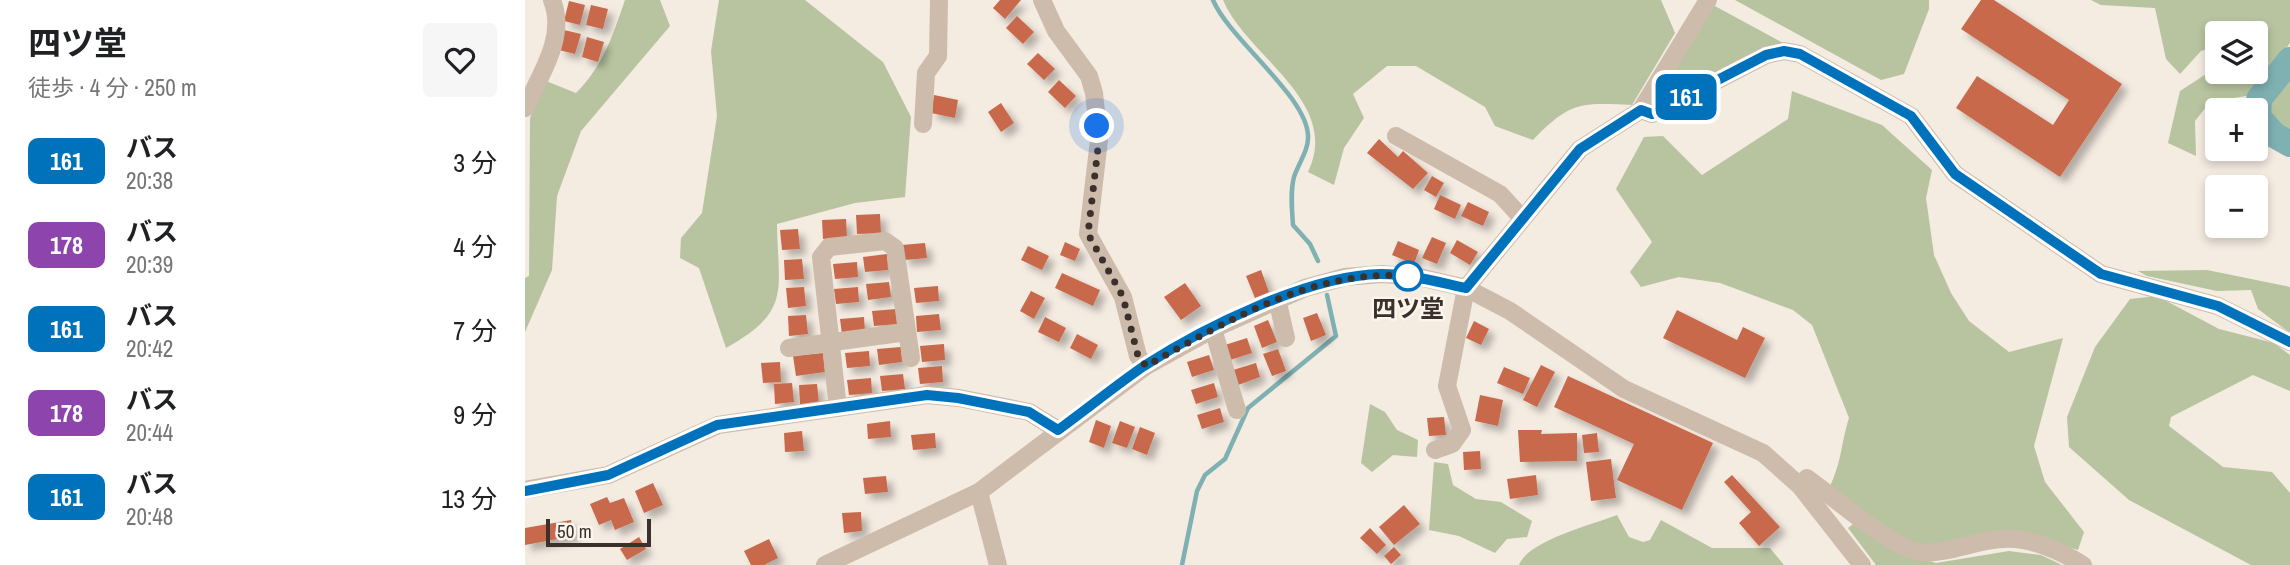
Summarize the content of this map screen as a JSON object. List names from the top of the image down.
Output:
{
  "places": ["四ツ堂"],
  "lines": ["bus line 161"],
  "scale_bar": "50 m",
  "page": {
    "heading": ["四ツ堂", "徒歩 · 4 分 · 250 m"],
    "on_map": "161",
    "map_buttons": ["+", "−"],
    "list": [
      {
        "mark": "161",
        "name": "バス",
        "note": "20:38",
        "value": "3 分"
      },
      {
        "mark": "178",
        "name": "バス",
        "note": "20:39",
        "value": "4 分"
      },
      {
        "mark": "161",
        "name": "バス",
        "note": "20:42",
        "value": "7 分"
      },
      {
        "mark": "178",
        "name": "バス",
        "note": "20:44",
        "value": "9 分"
      },
      {
        "mark": "161",
        "name": "バス",
        "note": "20:48",
        "value": "13 分"
      }
    ],
    "scale": "50 m"
  }
}
